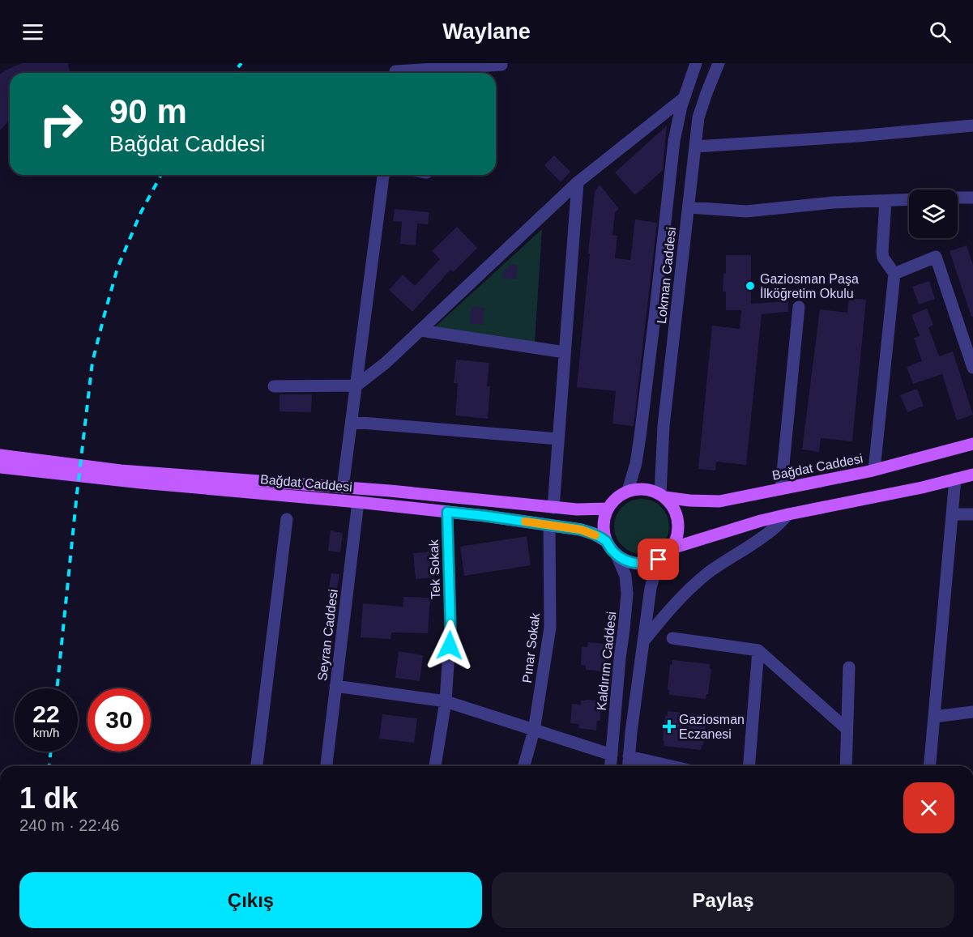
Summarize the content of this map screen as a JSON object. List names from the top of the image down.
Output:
{
  "streets": {
    "main road": ["Bağdat Caddesi"],
    "street": [
      "Lokman Caddesi",
      "Tek Sokak",
      "Seyran Caddesi",
      "Pınar Sokak",
      "Kaldırım Caddesi"
    ]
  },
  "crossings": [
    ["Lokman Caddesi", "Bağdat Caddesi"],
    ["Lokman Caddesi", "Kaldırım Caddesi"],
    ["Bağdat Caddesi", "Tek Sokak"],
    ["Bağdat Caddesi", "Seyran Caddesi"],
    ["Bağdat Caddesi", "Pınar Sokak"],
    ["Bağdat Caddesi", "Kaldırım Caddesi"]
  ],
  "places": {
    "other": ["Gaziosman Paşa İlköğretim Okulu"],
    "health": ["Gaziosman Eczanesi"]
  },
  "page": {
    "header": "Waylane",
    "turn": ["90 m", "Bağdat Caddesi"],
    "speed": "22 km/h",
    "limit": "30",
    "heading": ["1 dk", "240 m · 22:46"],
    "buttons": ["Çıkış", "Paylaş"]
  }
}
